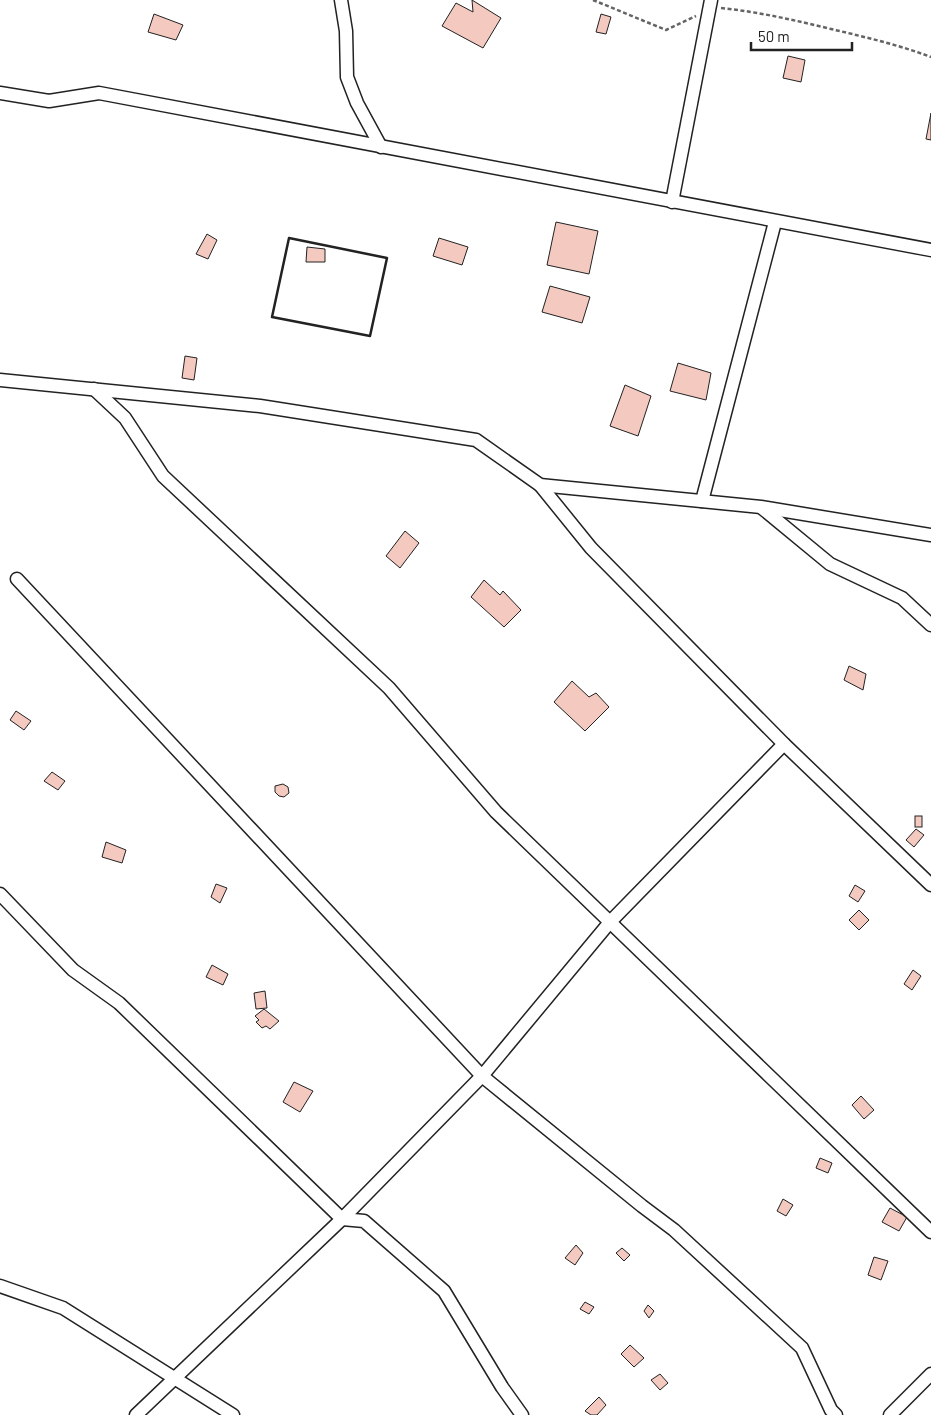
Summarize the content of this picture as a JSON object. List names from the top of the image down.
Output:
{
  "scale_bar": "50 m"
}
